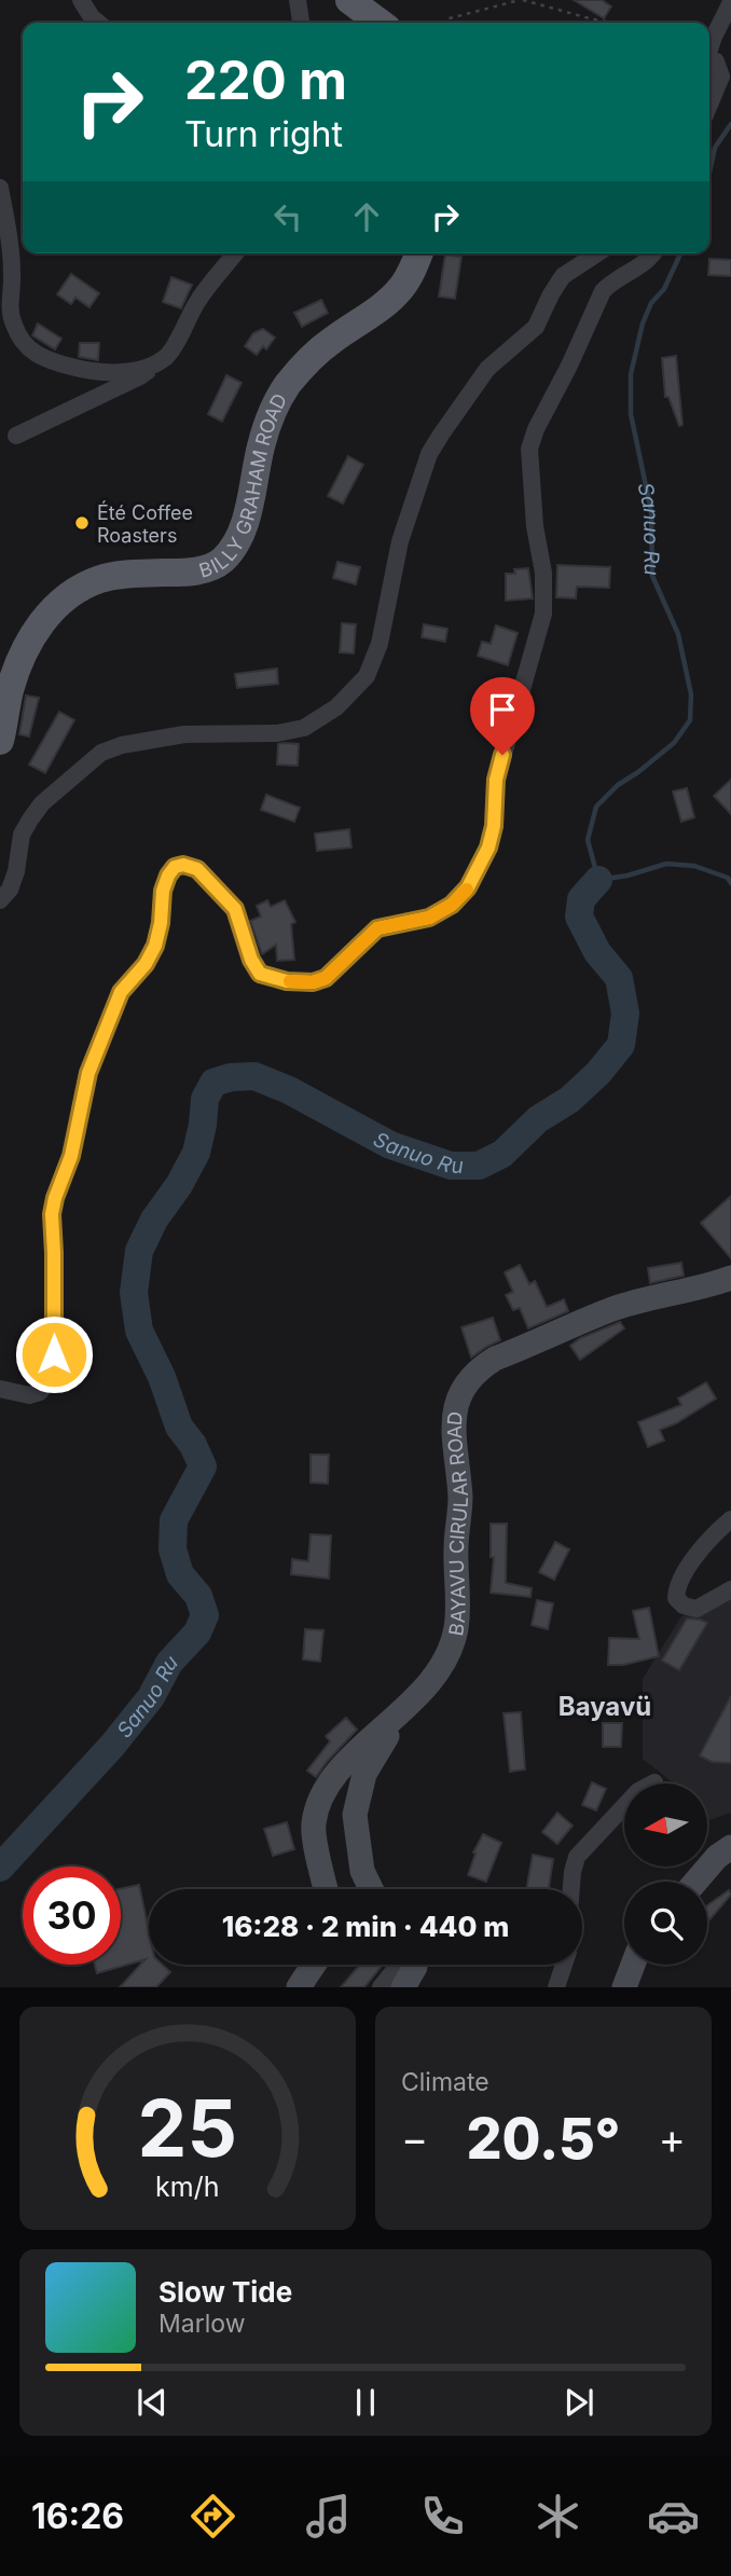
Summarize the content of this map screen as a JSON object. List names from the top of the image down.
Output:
{
  "streets": {
    "main road": ["BILLY GRAHAM ROAD"],
    "street": ["BAYAVU CIRULAR ROAD"]
  },
  "districts": ["Bayavü"],
  "water": ["Sanuo Ru"],
  "places": ["Été Coffee Roasters"],
  "north": "left",
  "page": {
    "turn": ["220 m", "Turn right"],
    "limit": "30",
    "trip": "16:28 · 2 min · 440 m",
    "tile": "Climate",
    "heat": ["−", "20.5°", "+"],
    "song": ["Slow Tide", "Marlow"],
    "tabs": "16:26",
    "gauge": ["25", "km/h"]
  }
}
